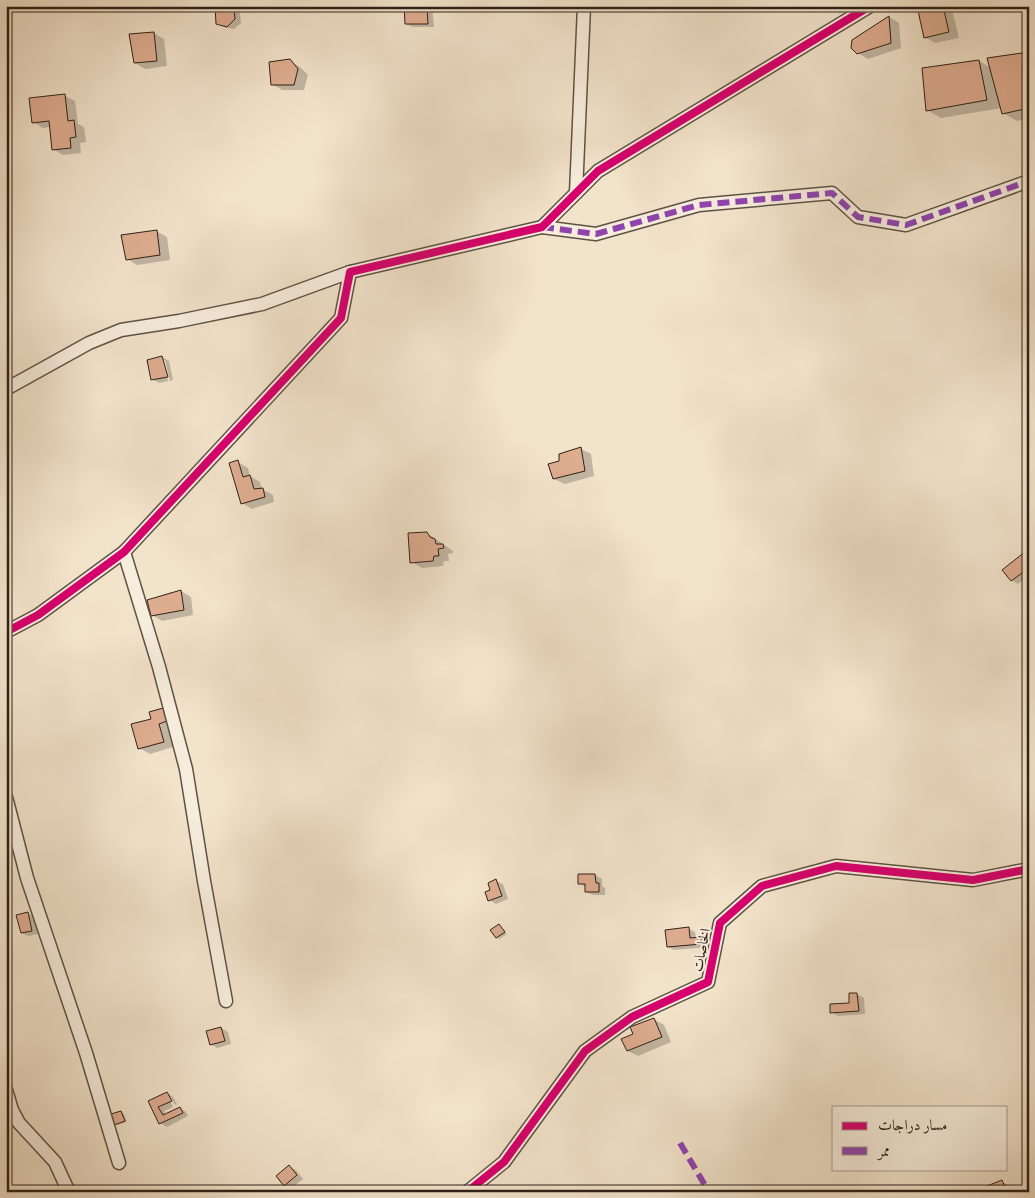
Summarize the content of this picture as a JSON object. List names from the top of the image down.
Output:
{
  "streets": {
    "street": ["الخاصات"]
  },
  "legend": ["مسار دراجات", "ممر"]
}
